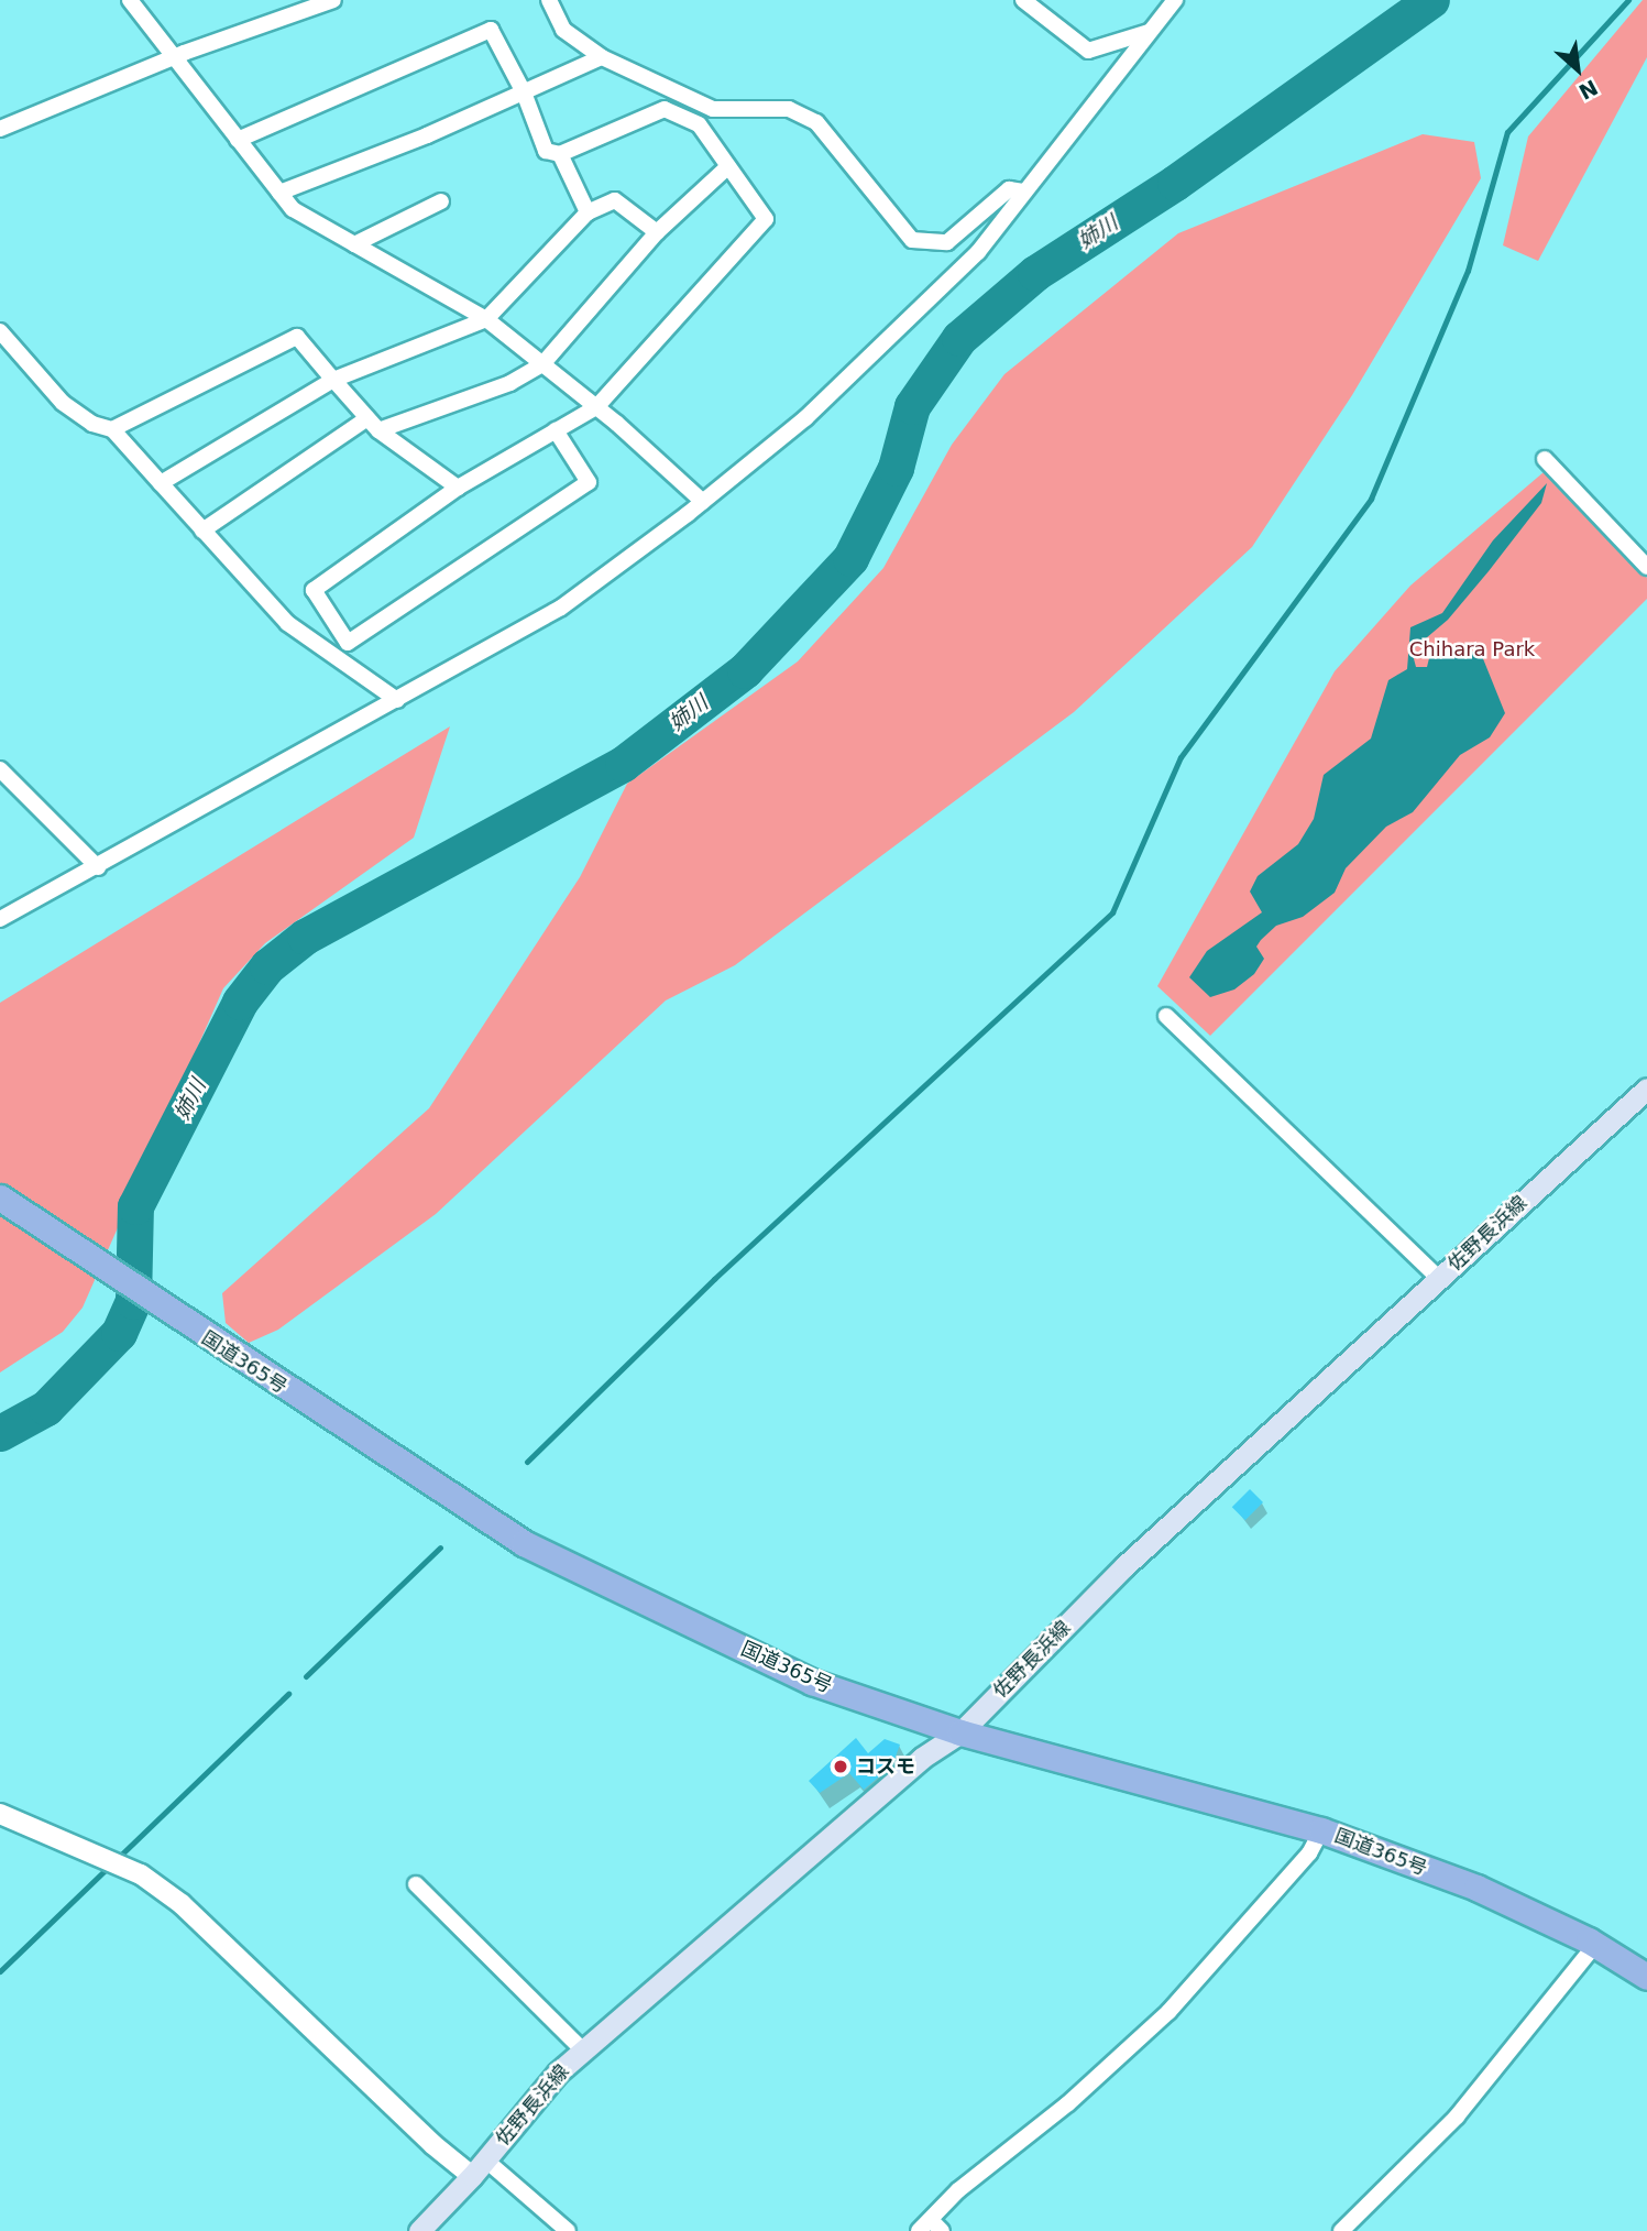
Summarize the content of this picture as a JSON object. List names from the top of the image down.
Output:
{
  "streets": {
    "highway": ["国道365号"],
    "main road": ["佐野長浜線"]
  },
  "crossings": [
    ["佐野長浜線", "国道365号"]
  ],
  "water": ["姉川"],
  "parks": ["Chihara Park"],
  "places": ["コスモ"],
  "north": "bottom right"
}
